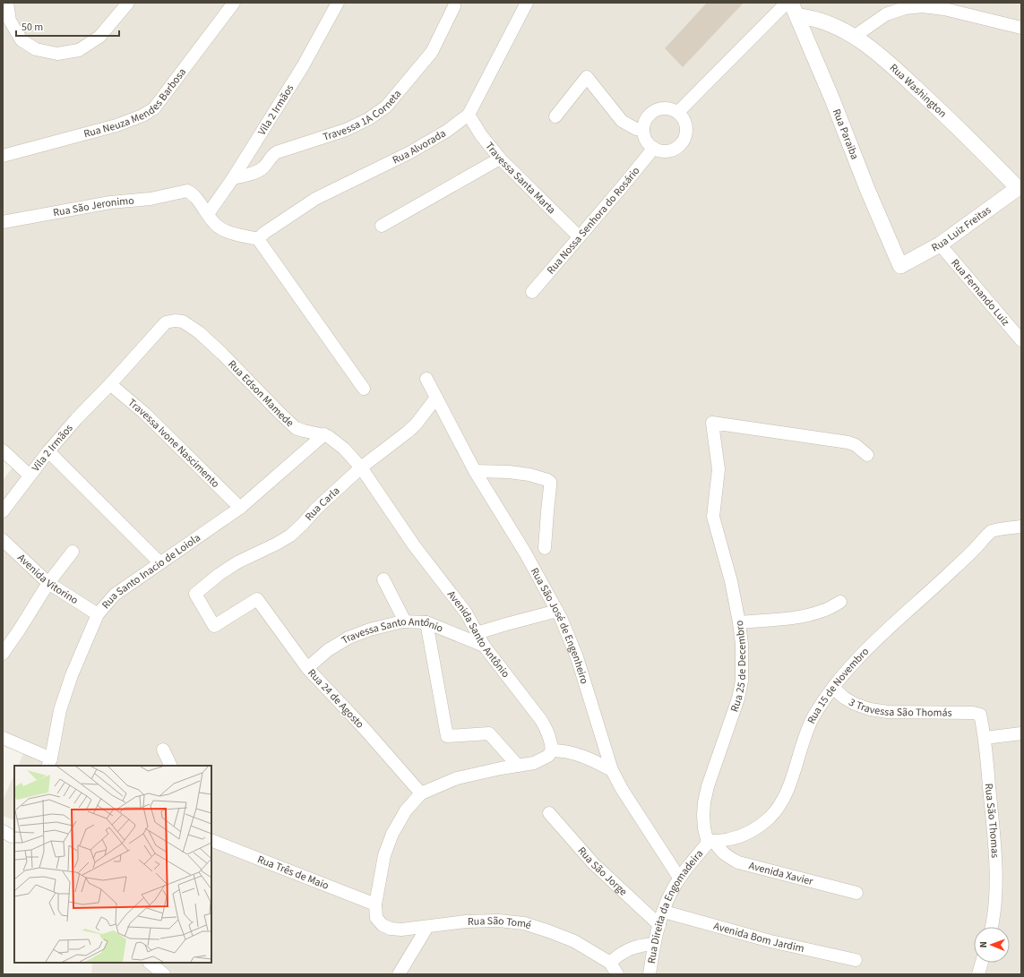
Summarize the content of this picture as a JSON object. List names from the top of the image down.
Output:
{
  "streets": {
    "street": [
      "Rua Washington",
      "Rua Neuza Mendes Barbosa",
      "Vila 2 Irmãos",
      "Travessa 1A Corneta",
      "Rua Paraiba",
      "Rua Alvorada",
      "Travessa Santa Marta",
      "Rua São Jeronimo",
      "Rua Nossa Senhora do Rosário",
      "Rua Luiz Freitas",
      "Rua Fernando Luiz",
      "Rua Edson Mamede",
      "Travessa Ivone Nascimento",
      "Rua Carla",
      "Rua Santo Inacio de Loiola",
      "Avenida Vitorino",
      "Rua São José de Engenheiro",
      "Avenida Santo Antônio",
      "Travessa Santo Antônio",
      "Rua 25 de Decembro",
      "Rua 15 de Novembro",
      "Rua 24 de Agosto",
      "3 Travessa São Thomás",
      "Rua São Thomas",
      "Rua São Jorge",
      "Rua Três de Maio",
      "Avenida Xavier",
      "Rua Direita da Engomadeira",
      "Rua São Tomé",
      "Avenida Bom Jardim"
    ]
  },
  "crossings": [
    ["Rua Washington", "Rua Paraiba"],
    ["Rua Washington", "Rua Luiz Freitas"],
    ["Vila 2 Irmãos", "Travessa 1A Corneta"],
    ["Vila 2 Irmãos", "Rua São Jeronimo"],
    ["Vila 2 Irmãos", "Rua Edson Mamede"],
    ["Vila 2 Irmãos", "Travessa Ivone Nascimento"],
    ["Rua Paraiba", "Rua Luiz Freitas"],
    ["Rua Alvorada", "Travessa Santa Marta"],
    ["Travessa Santa Marta", "Rua Nossa Senhora do Rosário"],
    ["Rua Luiz Freitas", "Rua Fernando Luiz"],
    ["Rua Edson Mamede", "Rua Carla"],
    ["Rua Edson Mamede", "Rua Santo Inacio de Loiola"],
    ["Rua Edson Mamede", "Avenida Santo Antônio"],
    ["Travessa Ivone Nascimento", "Rua Santo Inacio de Loiola"],
    ["Rua Carla", "Rua São José de Engenheiro"],
    ["Rua Carla", "Avenida Santo Antônio"],
    ["Rua Carla", "Rua 24 de Agosto"],
    ["Rua Santo Inacio de Loiola", "Avenida Vitorino"],
    ["Rua São José de Engenheiro", "Rua Direita da Engomadeira"],
    ["Avenida Santo Antônio", "Travessa Santo Antônio"],
    ["Travessa Santo Antônio", "Rua 24 de Agosto"],
    ["Rua 25 de Decembro", "Rua 15 de Novembro"],
    ["Rua 25 de Decembro", "Avenida Xavier"],
    ["Rua 25 de Decembro", "Rua Direita da Engomadeira"],
    ["Rua 15 de Novembro", "3 Travessa São Thomás"],
    ["Rua 15 de Novembro", "Avenida Xavier"],
    ["Rua 15 de Novembro", "Rua Direita da Engomadeira"],
    ["3 Travessa São Thomás", "Rua São Thomas"],
    ["Rua São Jorge", "Rua Direita da Engomadeira"],
    ["Rua Três de Maio", "Rua São Tomé"],
    ["Avenida Xavier", "Rua Direita da Engomadeira"],
    ["Rua Direita da Engomadeira", "Avenida Bom Jardim"]
  ],
  "scale_bar": "50 m",
  "north": "left"
}
